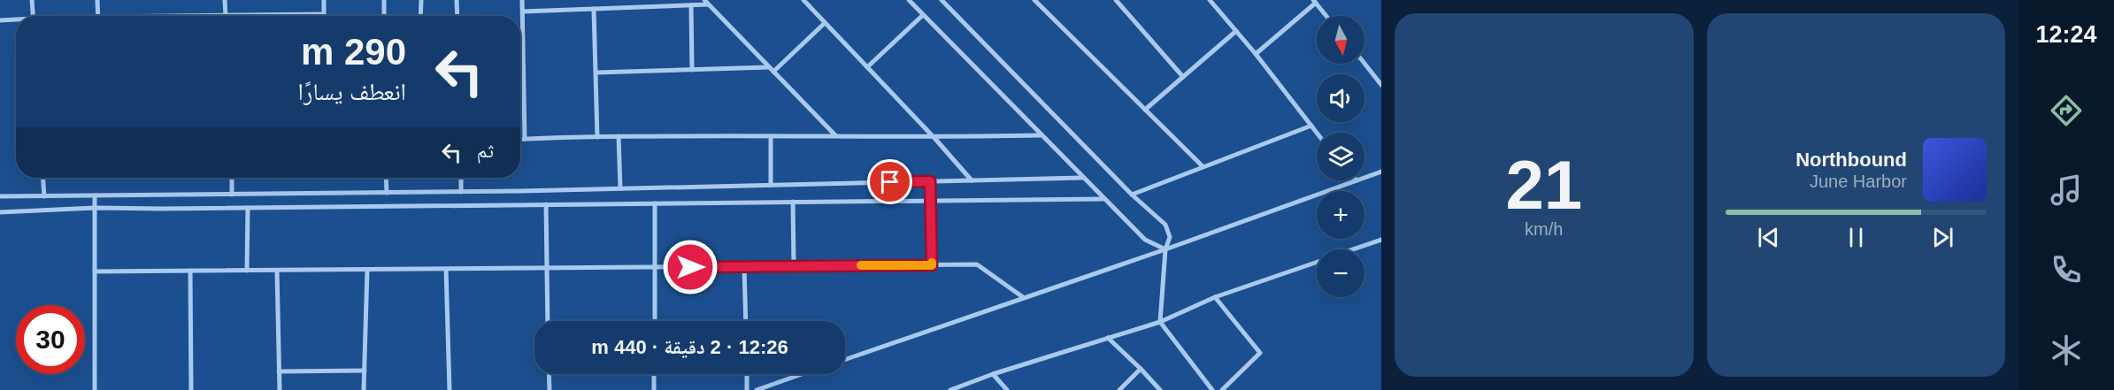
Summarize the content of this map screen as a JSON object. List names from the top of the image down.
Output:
{
  "north": "bottom",
  "page": {
    "tabs": "12:24",
    "tile": ["21", "km/h"],
    "map_buttons": ["+", "−"],
    "turn": ["290 m", "انعطف يسارًا"],
    "then": "ثم",
    "song": ["Northbound", "June Harbor"],
    "limit": "30",
    "trip": "12:26 · 2 دقيقة · 440 m"
  }
}
